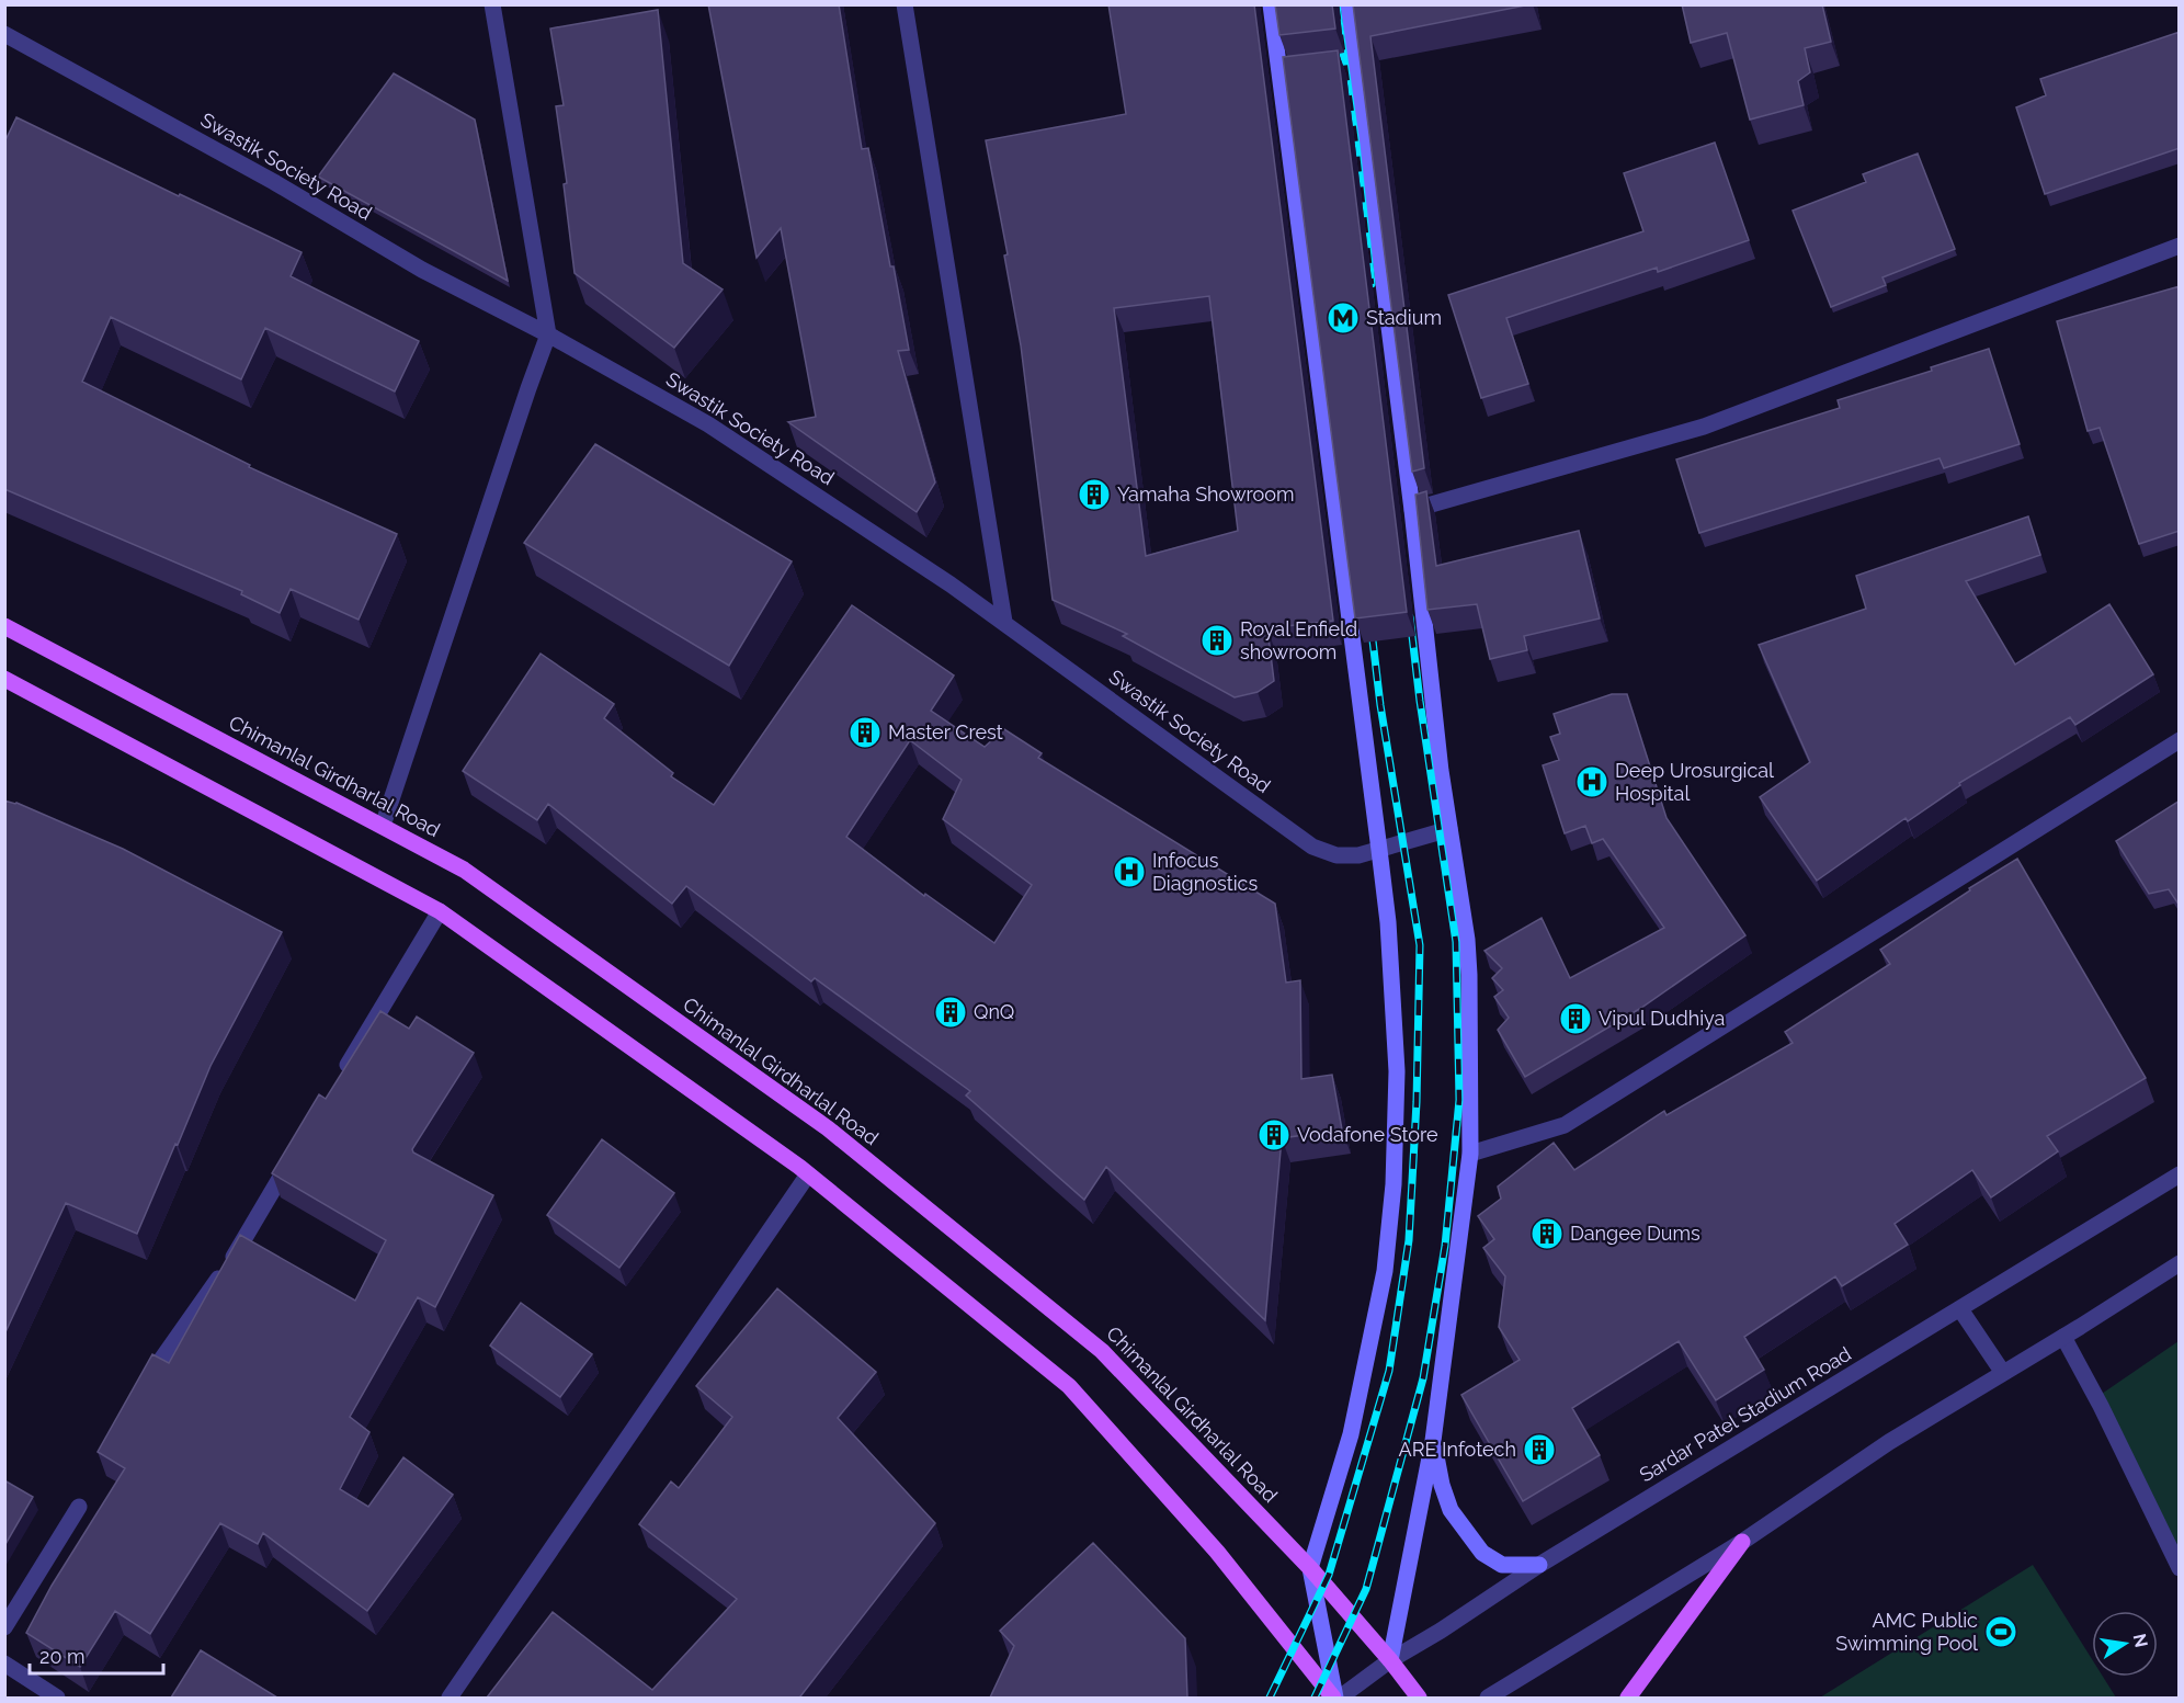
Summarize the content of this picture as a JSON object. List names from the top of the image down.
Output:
{
  "streets": {
    "main road": ["Chimanlal Girdharlal Road"],
    "street": ["Swastik Society Road", "Sardar Patel Stadium Road"]
  },
  "crossings": [
    ["Chimanlal Girdharlal Road", "Sardar Patel Stadium Road"]
  ],
  "places": {
    "metro station": ["Stadium"],
    "building": [
      "Yamaha Showroom",
      "Royal Enfield showroom",
      "Master Crest",
      "QnQ",
      "Vipul Dudhiya",
      "Vodafone Store",
      "Dangee Dums",
      "ARE Infotech"
    ],
    "hospital": ["Deep Urosurgical Hospital", "Infocus Diagnostics"],
    "sports": ["AMC Public Swimming Pool"]
  },
  "scale_bar": "20 m",
  "north": "right"
}
